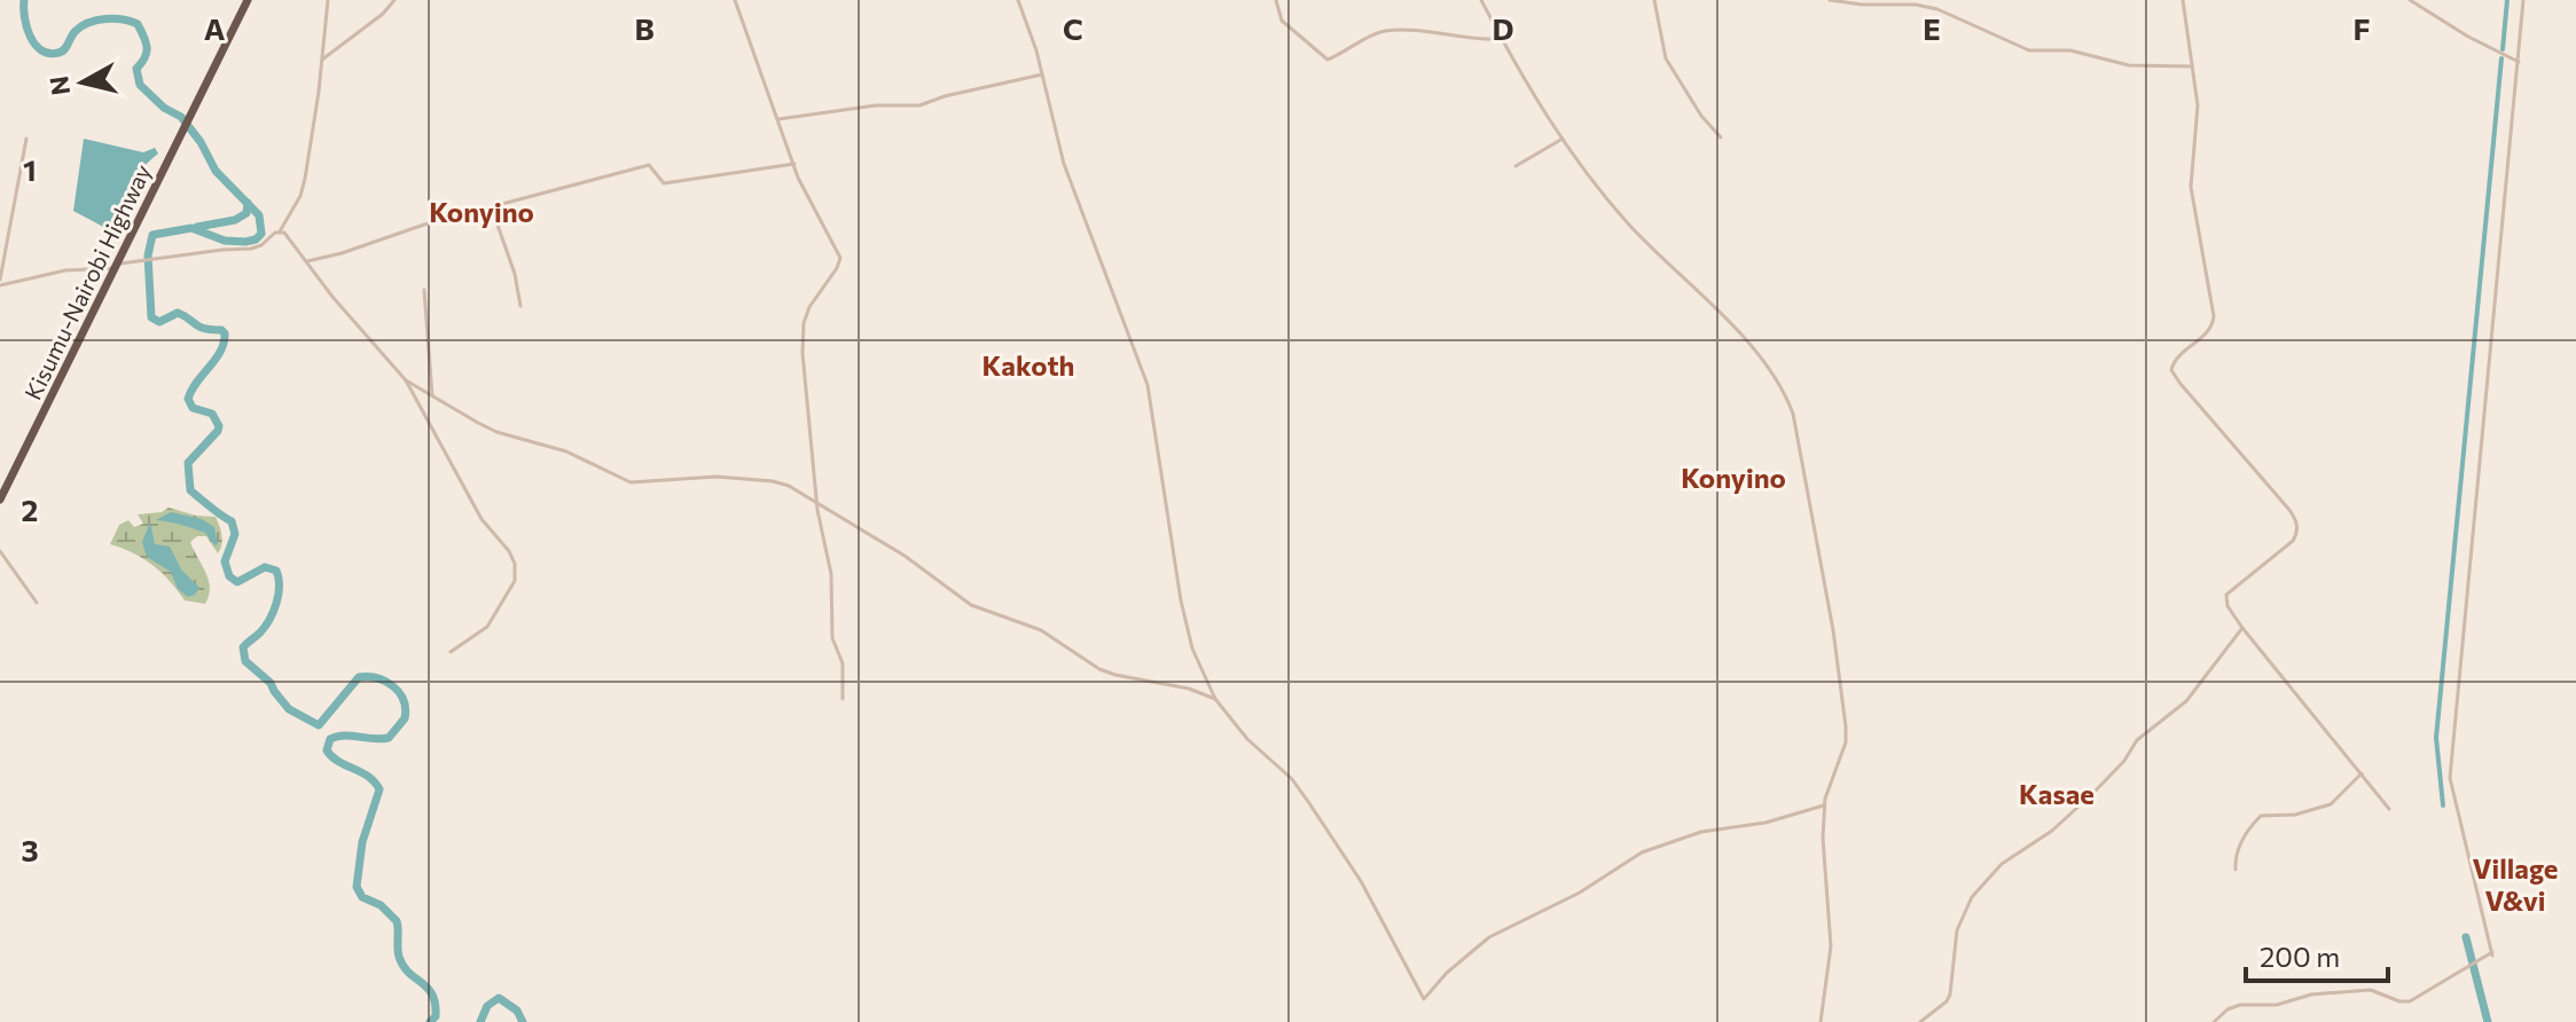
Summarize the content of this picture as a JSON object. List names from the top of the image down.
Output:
{
  "streets": {
    "highway": ["Kisumu-Nairobi Highway"]
  },
  "districts": [
    "Konyino",
    "Kakoth",
    "Konyino",
    "Kasae",
    "Village V&vi"
  ],
  "scale_bar": "200 m",
  "north": "left",
  "grid": {
    "columns": [
      "A",
      "B",
      "C",
      "D",
      "E",
      "F"
    ],
    "rows": ["1", "2", "3"]
  }
}
